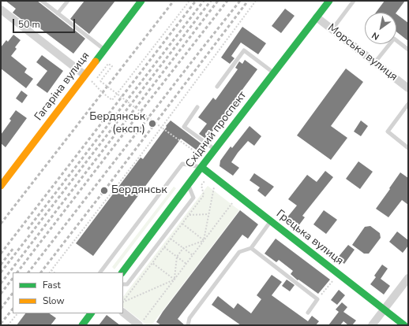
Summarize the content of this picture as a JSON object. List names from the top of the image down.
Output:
{
  "streets": {
    "street": [
      "Морська вулиця",
      "Гагаріна вулиця",
      "Східний проспект",
      "Грецька вулиця"
    ]
  },
  "crossings": [
    ["Морська вулиця", "Східний проспект"],
    ["Східний проспект", "Грецька вулиця"]
  ],
  "places": ["Бердянськ (експ.)", "Бердянськ"],
  "legend": ["Fast", "Slow"],
  "scale_bar": "50 m",
  "north": "bottom left"
}
